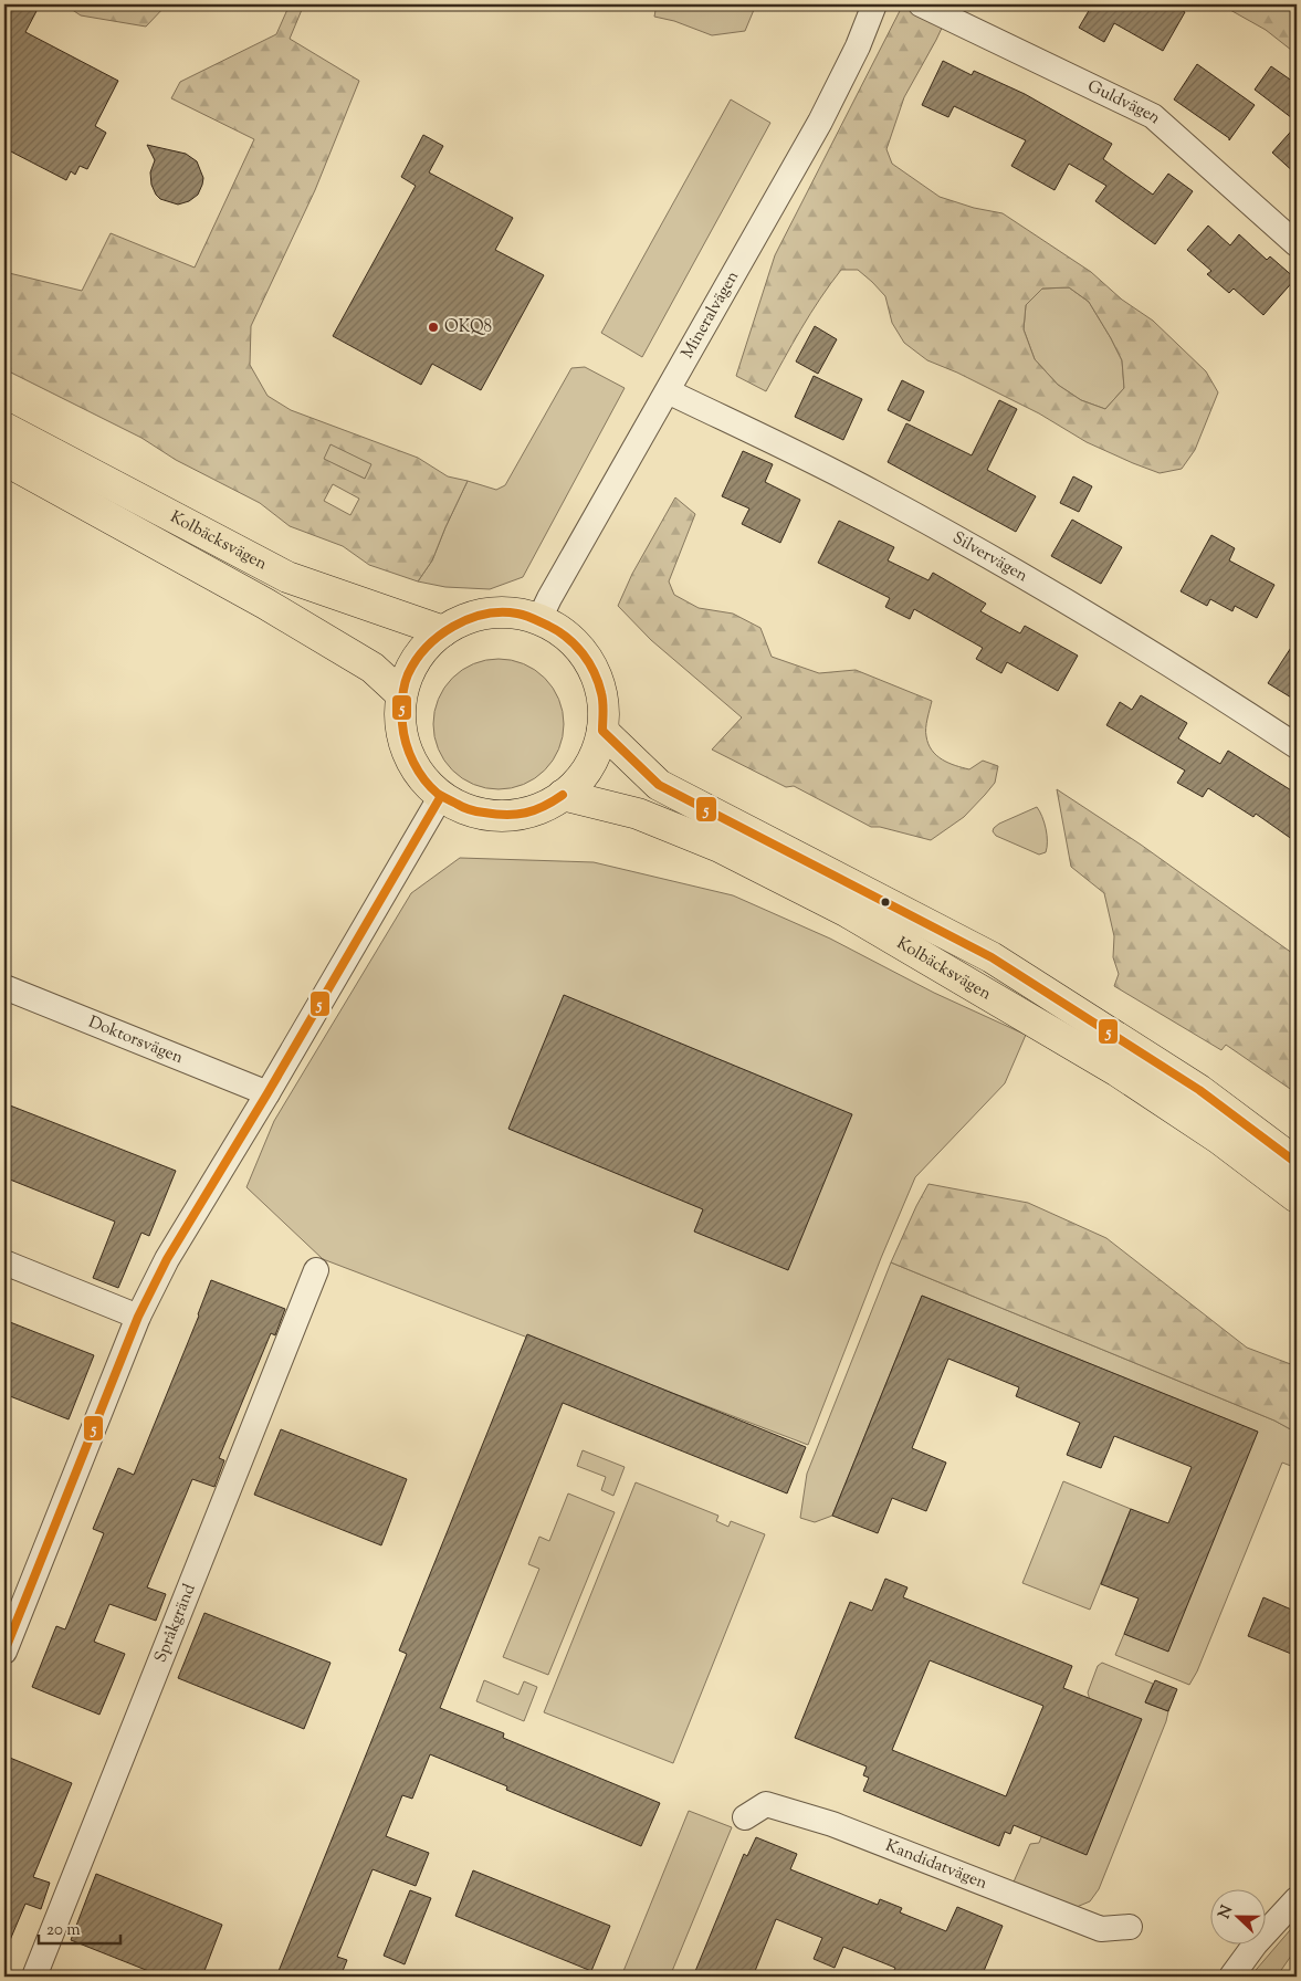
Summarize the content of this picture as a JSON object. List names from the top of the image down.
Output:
{
  "streets": {
    "highway": ["Kolbäcksvägen"],
    "street": [
      "Guldvägen",
      "Mineralvägen",
      "Silvervägen",
      "Doktorsvägen",
      "Språkgränd",
      "Kandidatvägen"
    ]
  },
  "crossings": [
    ["Mineralvägen", "Silvervägen"]
  ],
  "places": ["OKQ8"],
  "lines": ["transit line 5"],
  "scale_bar": "20 m",
  "north": "left"
}
